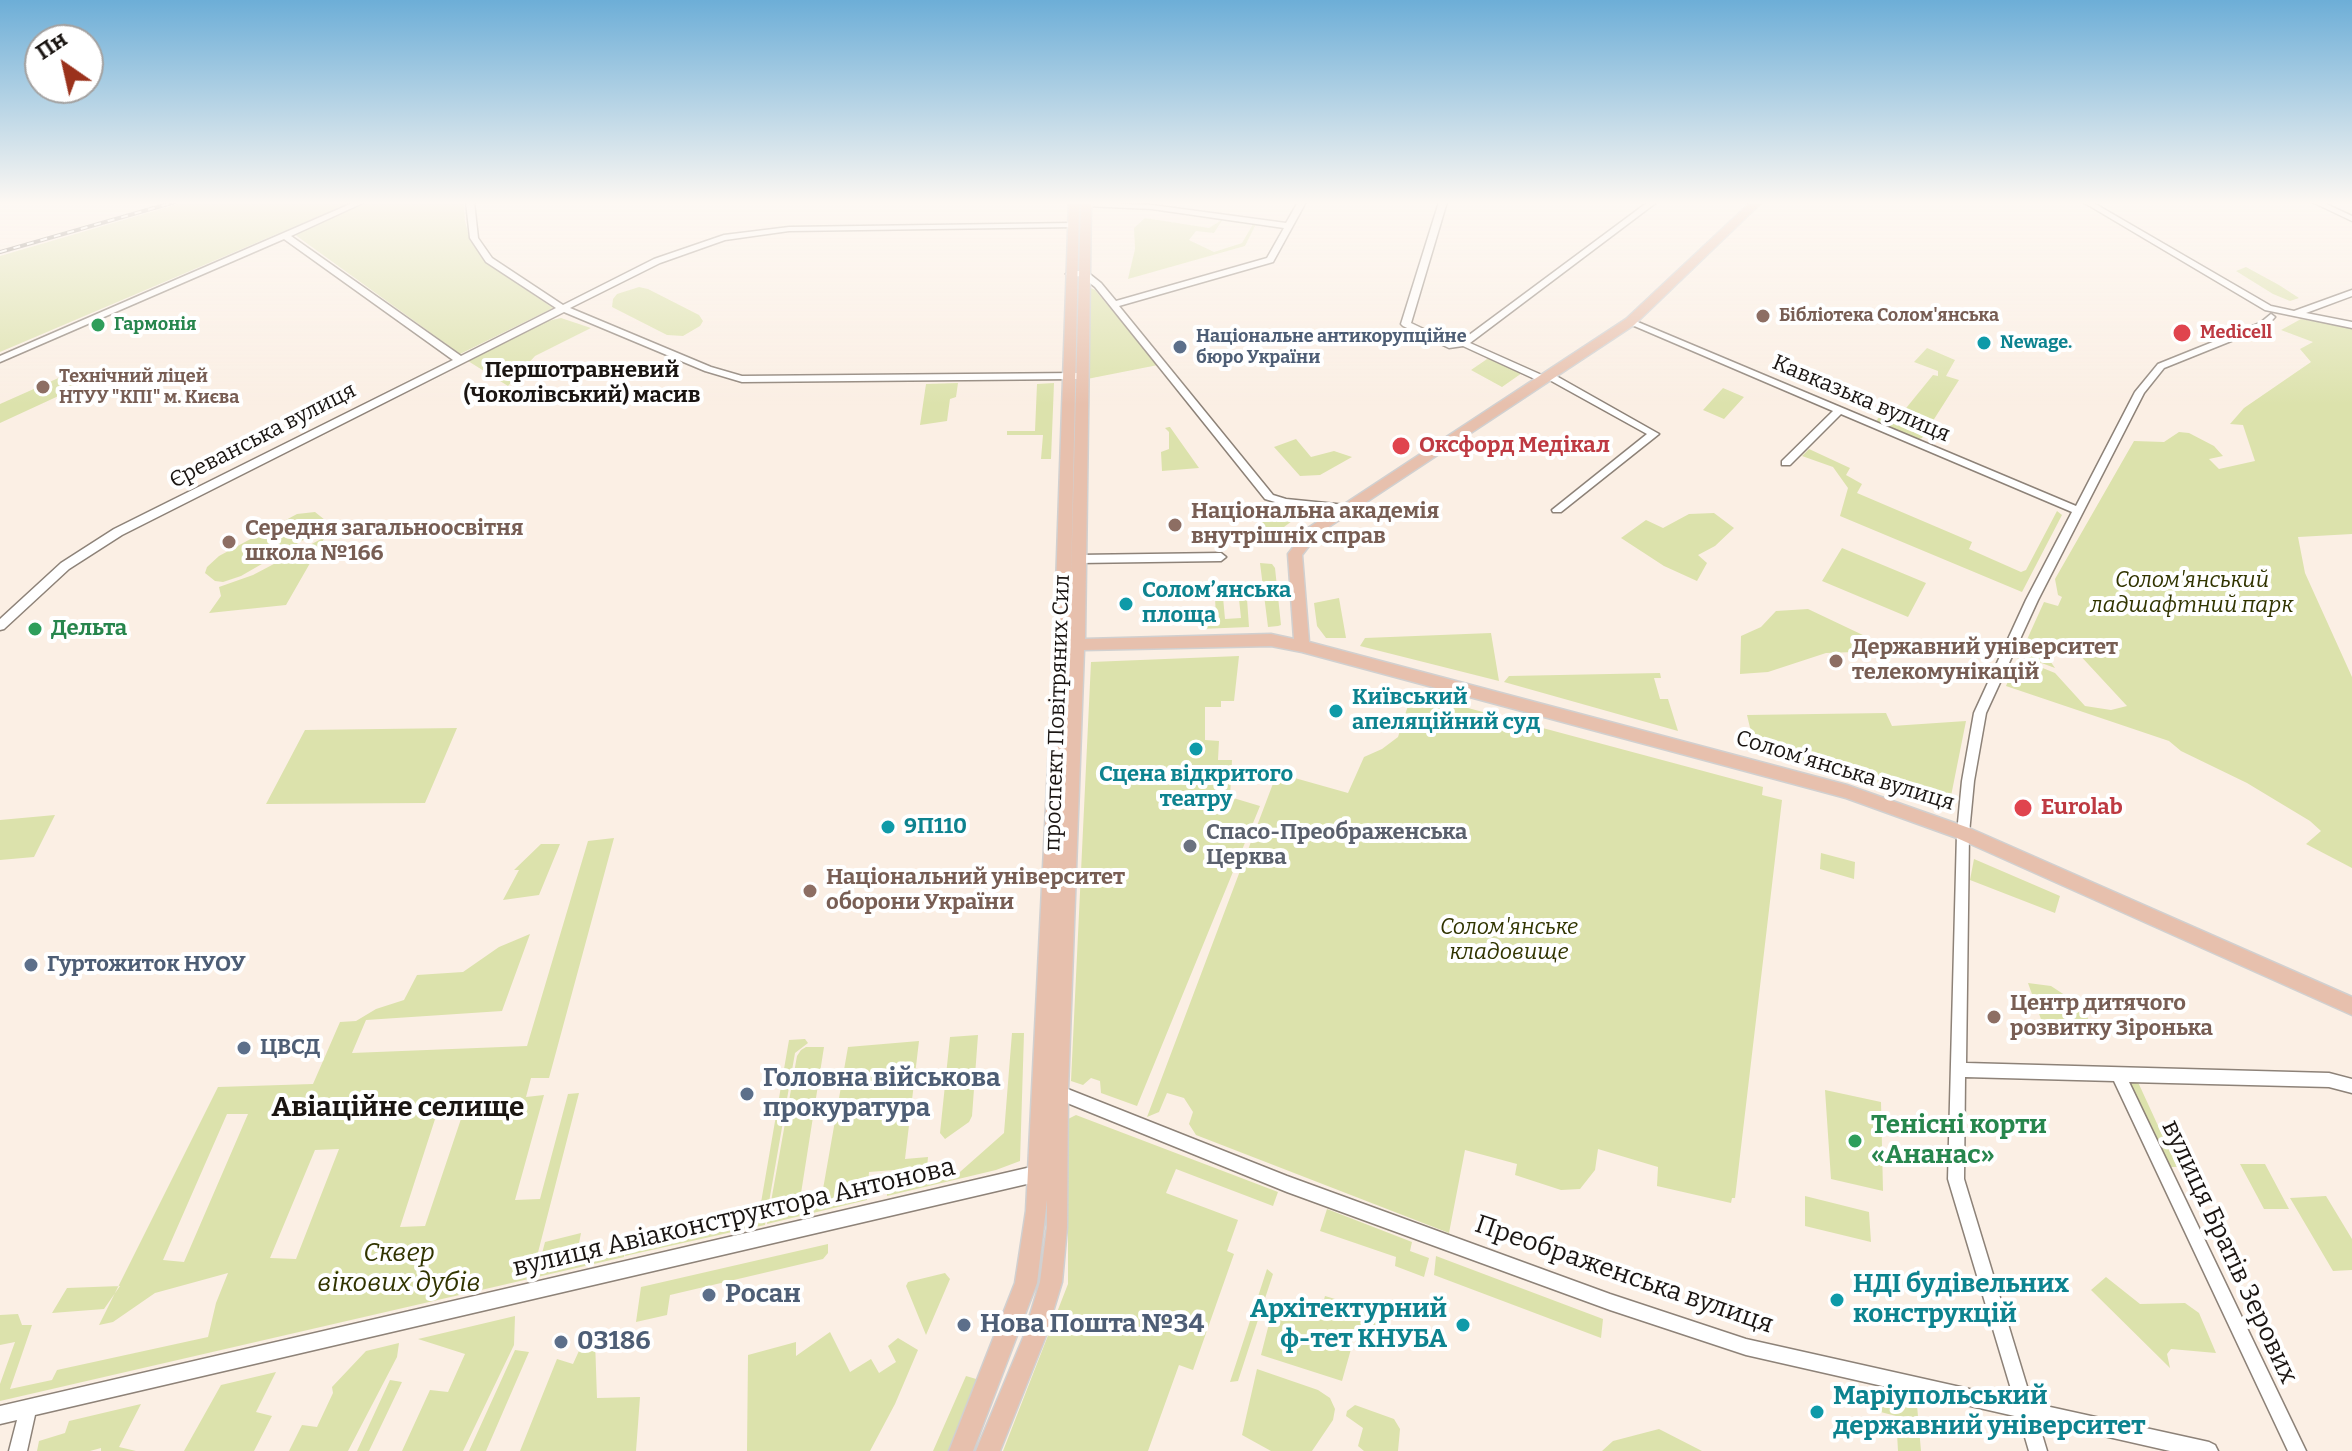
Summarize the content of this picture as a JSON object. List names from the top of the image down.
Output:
{
  "streets": {
    "main road": ["проспект Повітряних Сил", "Соломʼянська вулиця"],
    "street": [
      "Кавказька вулиця",
      "Єреванська вулиця",
      "вулиця Авіаконструктора Антонова",
      "вулиця Братів Зерових",
      "Преображенська вулиця"
    ]
  },
  "crossings": [
    ["проспект Повітряних Сил", "вулиця Авіаконструктора Антонова"],
    ["проспект Повітряних Сил", "Преображенська вулиця"]
  ],
  "districts": ["Першотравневий (Чоколівський) масив", "Авіаційне селище"],
  "parks": ["Солом'янський ладшафтний парк", "Солом'янське кладовище", "Сквер вікових дубів"],
  "places": [
    "Бібліотека Солом'янська",
    "Гармонія",
    "Medicell",
    "Newage.",
    "Національне антикорупційне бюро України",
    "Технічний ліцей НТУУ \"КПІ\" м. Києва",
    "Оксфорд Медікал",
    "Національна академія внутрішніх справ",
    "Середня загальноосвітня школа №166",
    "Соломʼянська площа",
    "Дельта",
    "Державний університет телекомунікацій",
    "Київський апеляційний суд",
    "Сцена відкритого театру",
    "Eurolab",
    "9П110",
    "Спасо-Преображенська Церква",
    "Національний університет оборони України",
    "Гуртожиток НУОУ",
    "Центр дитячого розвитку Зіронька",
    "ЦВСД",
    "Головна військова прокуратура",
    "Тенісні корти «Ананас»",
    "Росан",
    "НДІ будівельних конструкцій",
    "Нова Пошта №34",
    "Архітектурний ф-тет КНУБА",
    "03186",
    "Маріупольський державний університет"
  ],
  "north": "top left"
}
